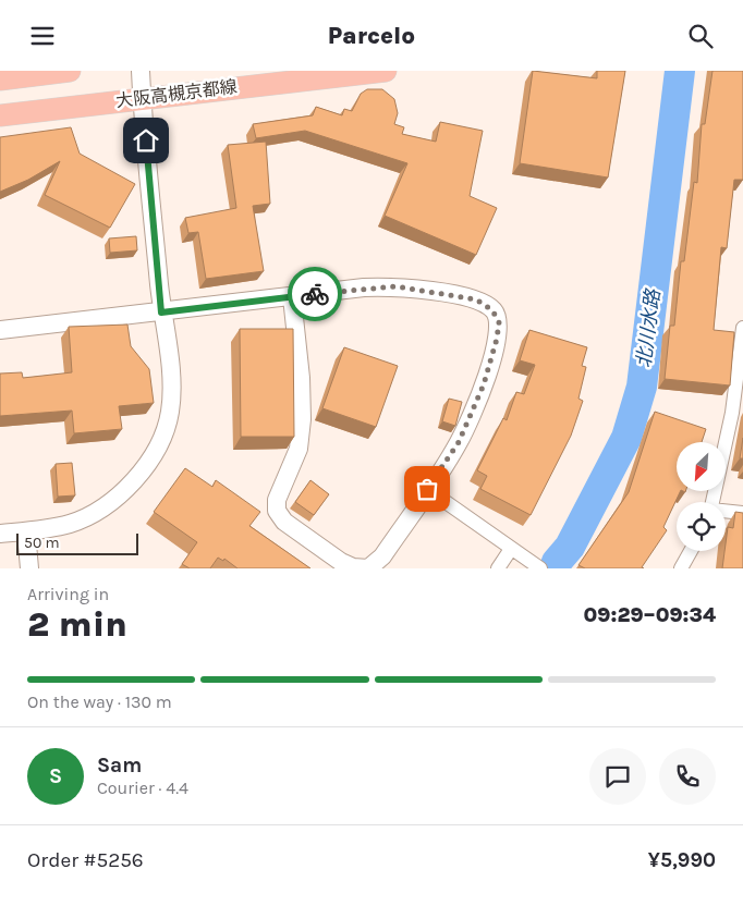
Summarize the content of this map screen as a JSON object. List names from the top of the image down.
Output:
{
  "streets": {
    "main road": ["大阪高槻京都線"]
  },
  "water": ["北川水路"],
  "scale_bar": "50 m",
  "north": "bottom left",
  "page": {
    "header": "Parcelo",
    "scale": "50 m",
    "heading": ["2 min", "Arriving in", "09:29–09:34"],
    "panel": [
      "Sam",
      "Courier · 4.4",
      "Order #5256",
      "¥5,990"
    ],
    "bar": "On the way · 130 m",
    "round": "S"
  }
}
